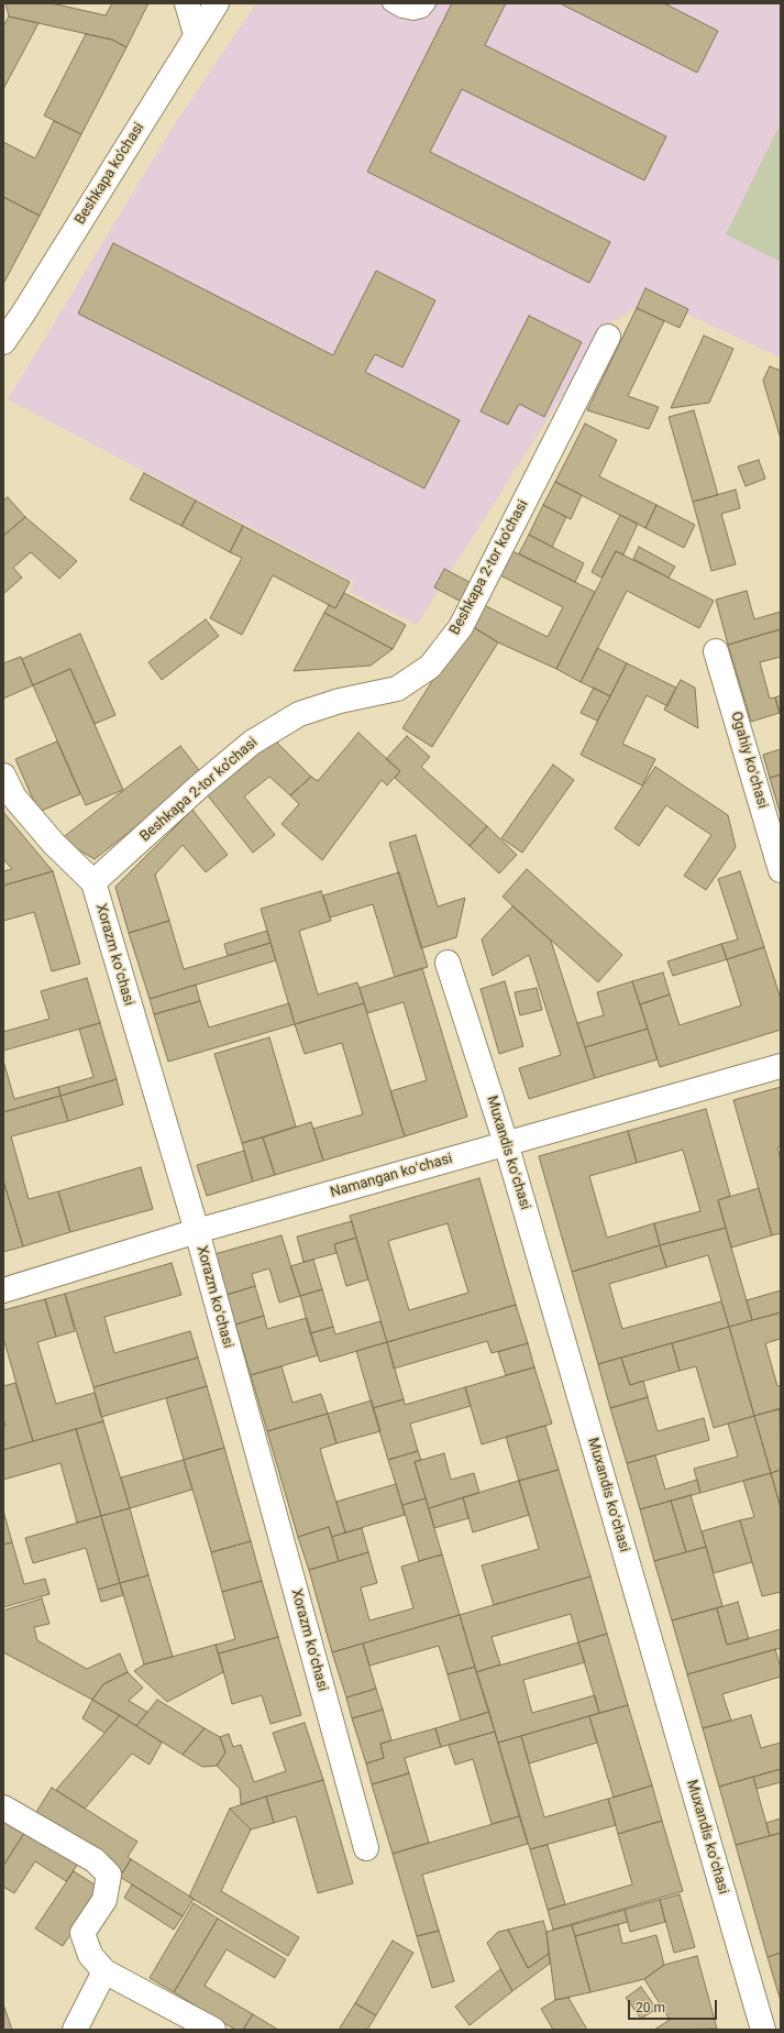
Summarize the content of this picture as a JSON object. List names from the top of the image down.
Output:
{
  "streets": {
    "street": [
      "Beshkapa ko'chasi",
      "Beshkapa 2-tor koʼchasi",
      "Ogahiy koʻchasi",
      "Xorazm koʻchasi",
      "Muxandis koʻchasi",
      "Namangan koʻchasi"
    ]
  },
  "crossings": [
    ["Beshkapa 2-tor koʼchasi", "Xorazm koʻchasi"],
    ["Xorazm koʻchasi", "Namangan koʻchasi"],
    ["Muxandis koʻchasi", "Namangan koʻchasi"]
  ],
  "scale_bar": "20 m"
}
